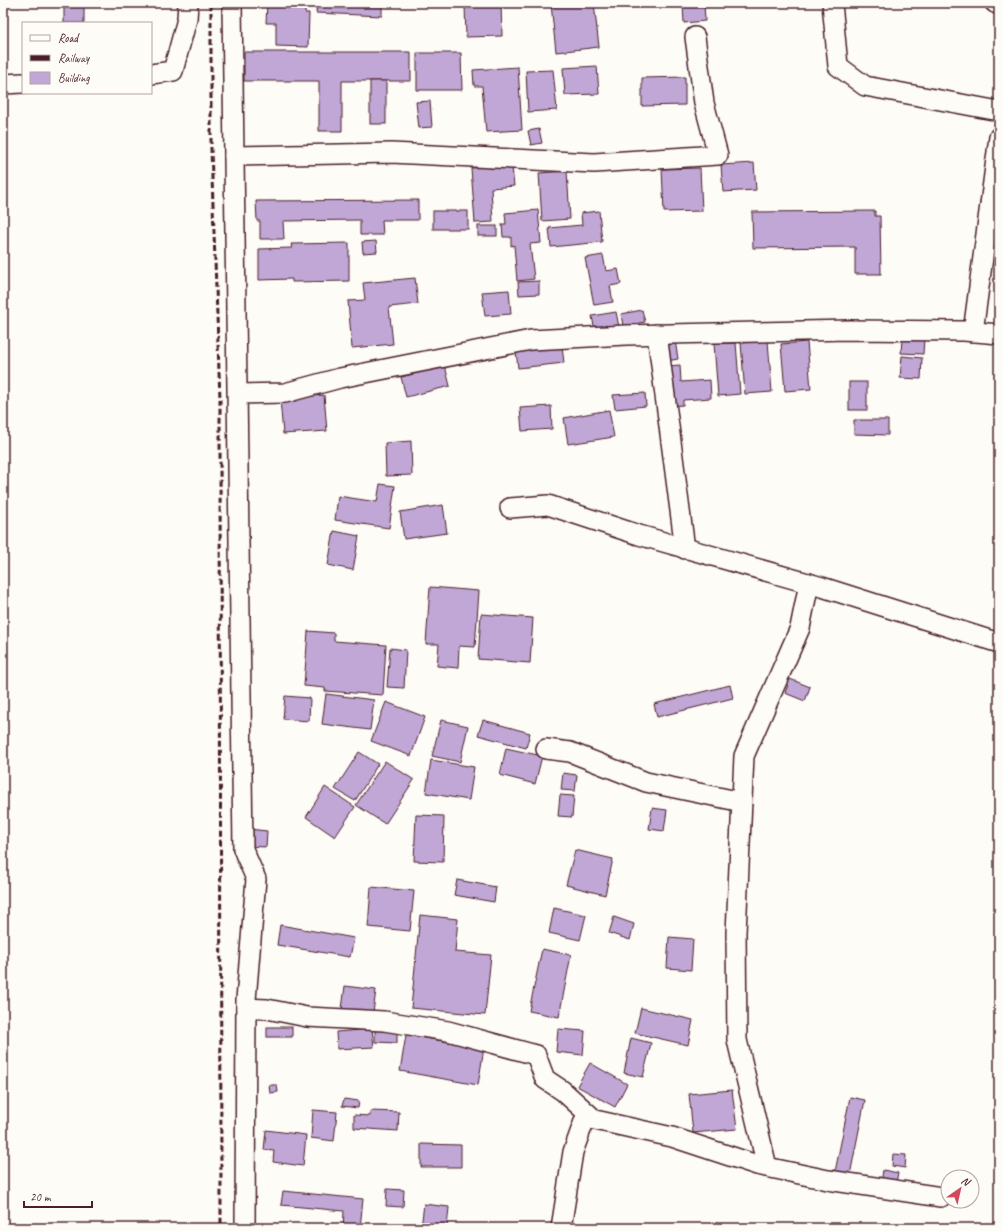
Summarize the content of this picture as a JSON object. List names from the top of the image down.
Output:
{
  "legend": ["Road", "Railway", "Building"],
  "scale_bar": "20 m",
  "north": "top right"
}
